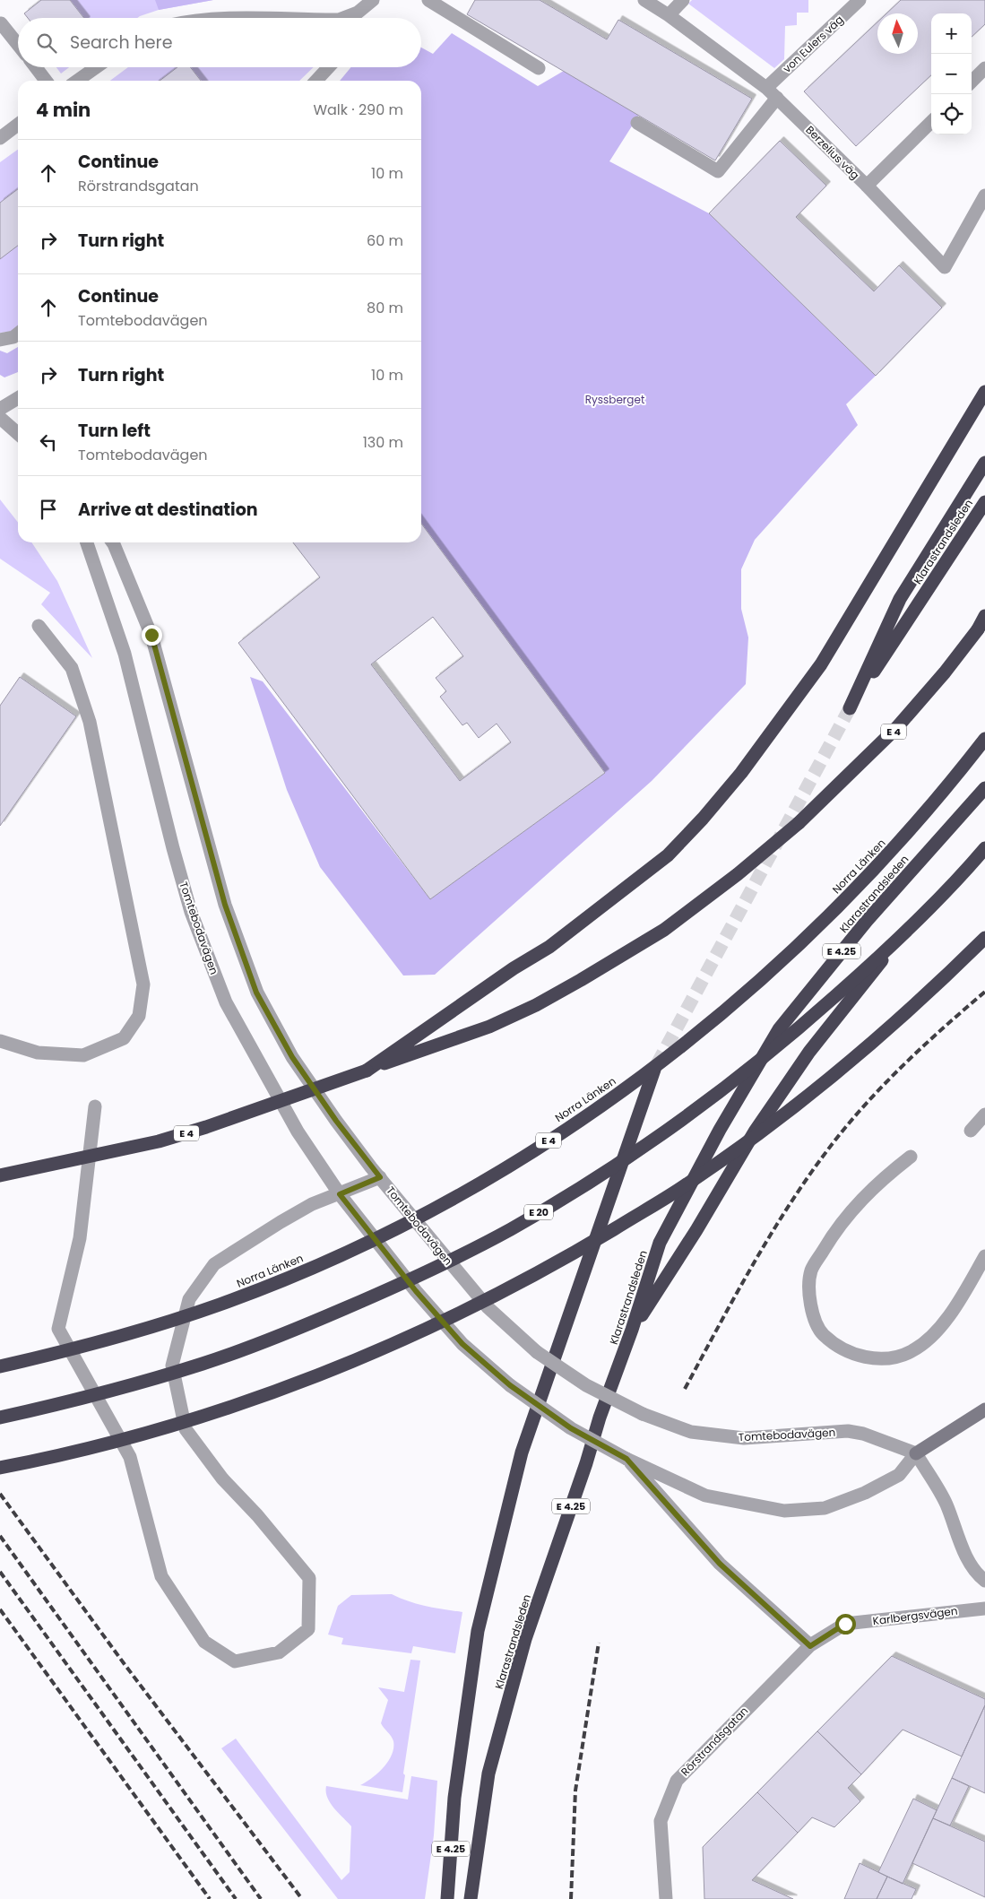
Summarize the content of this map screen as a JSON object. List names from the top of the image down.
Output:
{
  "streets": {
    "highway": [
      "Klarastrandsleden",
      "E 4",
      "Norra Länken",
      "E 4.25",
      "E 20"
    ],
    "street": [
      "von Eulers väg",
      "Berzelius väg",
      "Tomtebodavägen",
      "Karlbergsvägen",
      "Rörstrandsgatan"
    ]
  },
  "crossings": [
    ["von Eulers väg", "Berzelius väg"],
    ["Karlbergsvägen", "Rörstrandsgatan"]
  ],
  "parks": ["Ryssberget"],
  "north": "top",
  "page": {
    "map_buttons": ["+", "−"],
    "search": "Search here",
    "heading": ["4 min", "Walk · 290 m"],
    "list": [
      ["Continue", "Rörstrandsgatan", "10 m"],
      ["Turn right", "60 m"],
      ["Continue", "Tomtebodavägen", "80 m"],
      ["Turn right", "10 m"],
      ["Turn left", "Tomtebodavägen", "130 m"],
      "Arrive at destination"
    ]
  }
}
